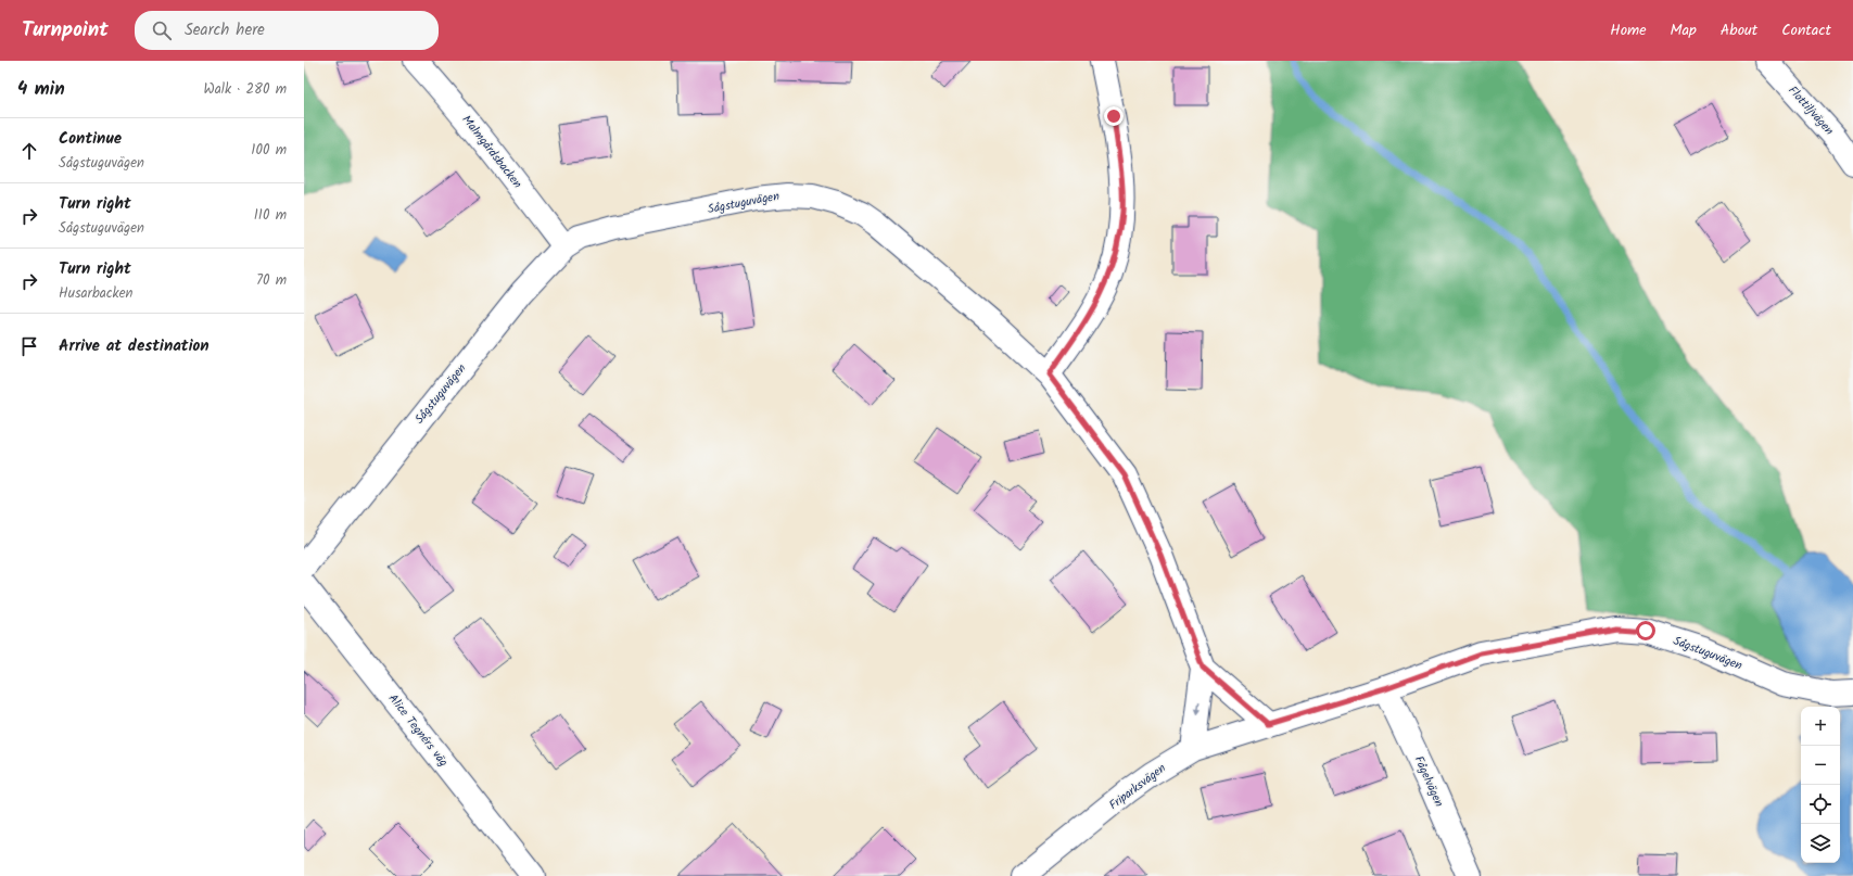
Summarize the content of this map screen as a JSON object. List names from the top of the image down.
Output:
{
  "streets": {
    "street": [
      "Flottiljvägen",
      "Malmgårdsbacken",
      "Sågstuguvägen",
      "Alice Tegnérs väg",
      "Fågelvägen",
      "Friparksvägen"
    ]
  },
  "crossings": [
    ["Malmgårdsbacken", "Sågstuguvägen"],
    ["Sågstuguvägen", "Fågelvägen"],
    ["Sågstuguvägen", "Friparksvägen"]
  ],
  "page": {
    "header": "Turnpoint",
    "search": "Search here",
    "nav": [
      "Home",
      "Map",
      "About",
      "Contact"
    ],
    "heading": ["4 min", "Walk · 280 m"],
    "list": [
      ["Continue", "Sågstuguvägen", "100 m"],
      ["Turn right", "Sågstuguvägen", "110 m"],
      ["Turn right", "Husarbacken", "70 m"],
      "Arrive at destination"
    ],
    "map_buttons": ["+", "−"]
  }
}
